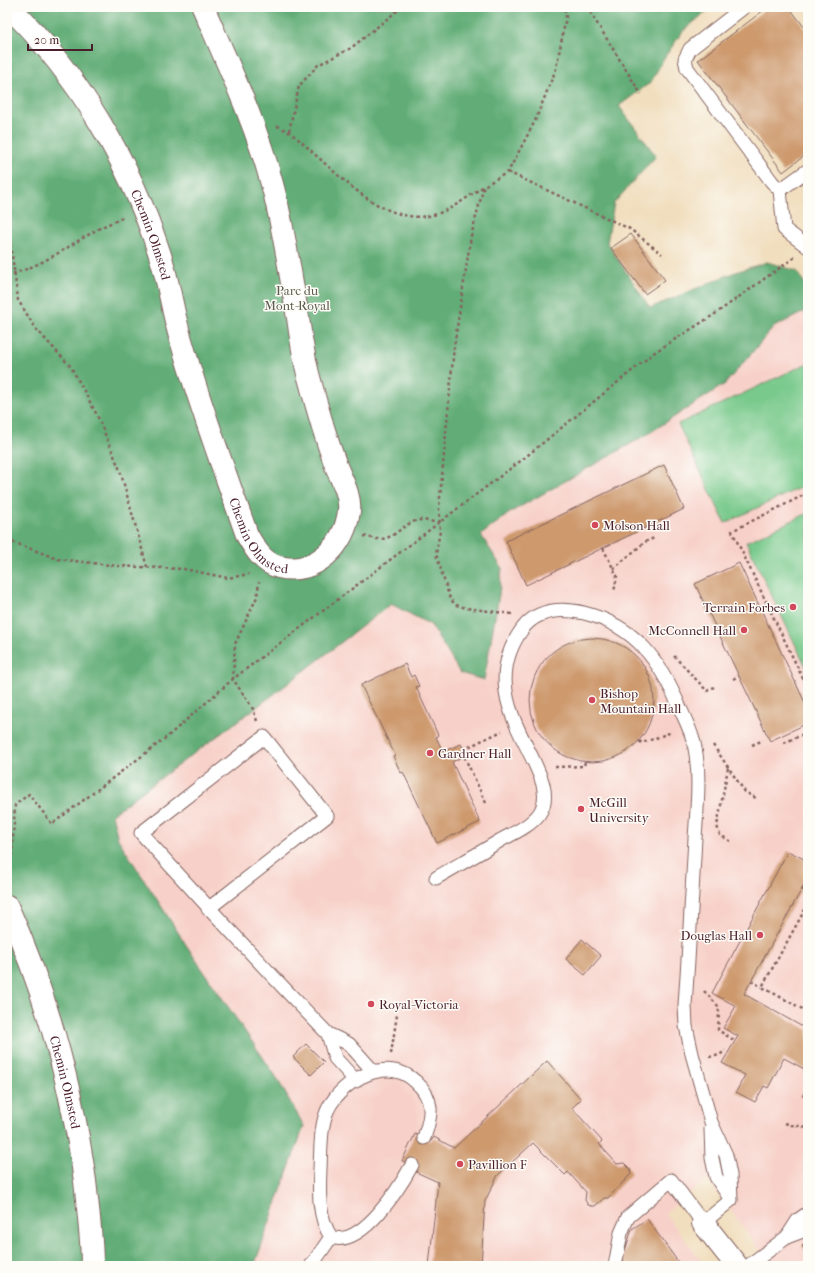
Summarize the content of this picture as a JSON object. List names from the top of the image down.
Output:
{
  "streets": {
    "street": ["Chemin Olmsted"]
  },
  "parks": ["Parc du Mont-Royal"],
  "places": [
    "Molson Hall",
    "Terrain Forbes",
    "McConnell Hall",
    "Bishop Mountain Hall",
    "Gardner Hall",
    "McGill University",
    "Douglas Hall",
    "Royal-Victoria",
    "Pavillion F"
  ],
  "scale_bar": "20 m"
}
